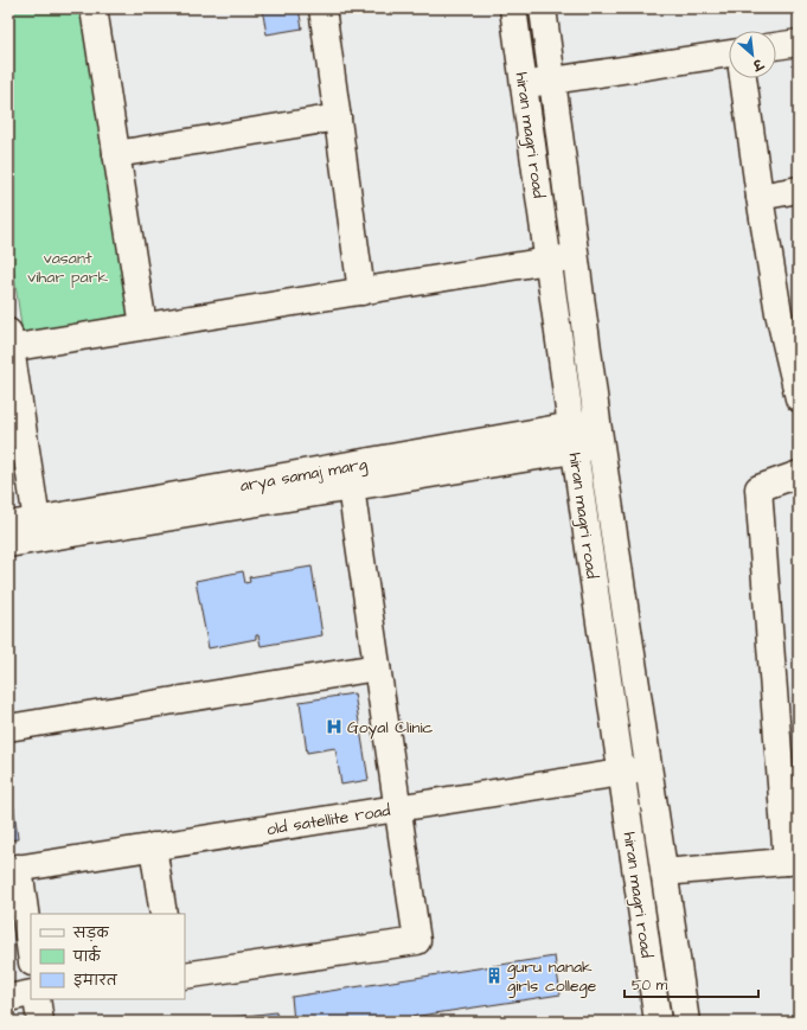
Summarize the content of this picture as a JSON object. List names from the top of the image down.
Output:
{
  "streets": {
    "street": ["hiran magri road", "arya samaj marg", "old satellite road"]
  },
  "crossings": [
    ["hiran magri road", "arya samaj marg"],
    ["hiran magri road", "old satellite road"]
  ],
  "parks": ["vasant vihar park"],
  "places": {
    "hospital": ["Goyal Clinic"],
    "building": ["guru nanak girls college"]
  },
  "legend": ["सड़क", "पार्क", "इमारत"],
  "scale_bar": "50 m",
  "north": "bottom right"
}
